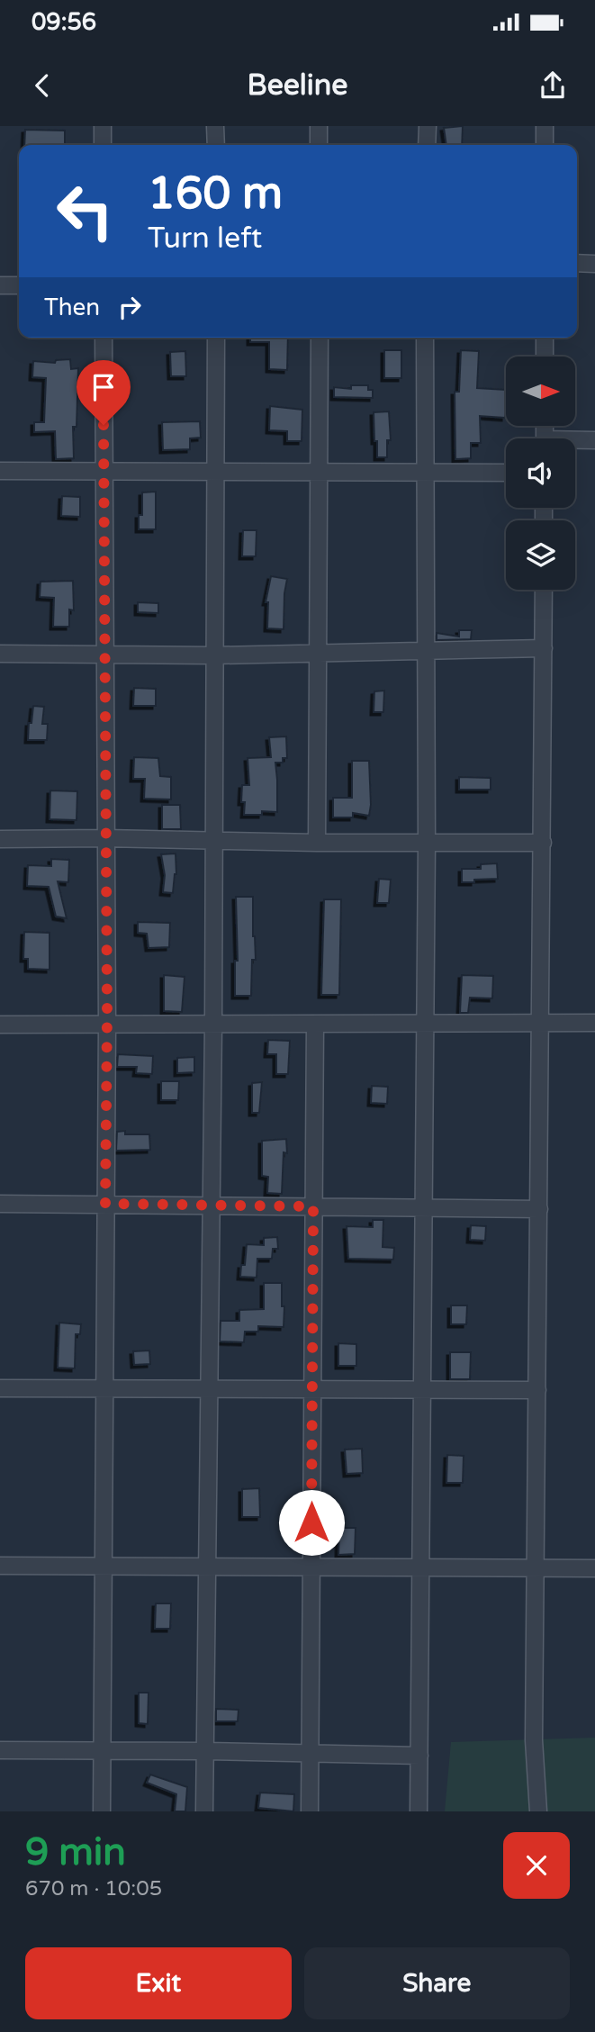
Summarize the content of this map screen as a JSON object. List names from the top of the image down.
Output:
{
  "north": "right",
  "page": {
    "status": "09:56",
    "header": "Beeline",
    "turn": ["160 m", "Turn left"],
    "then": "Then",
    "heading": ["9 min", "670 m · 10:05"],
    "buttons": ["Exit", "Share"]
  }
}
